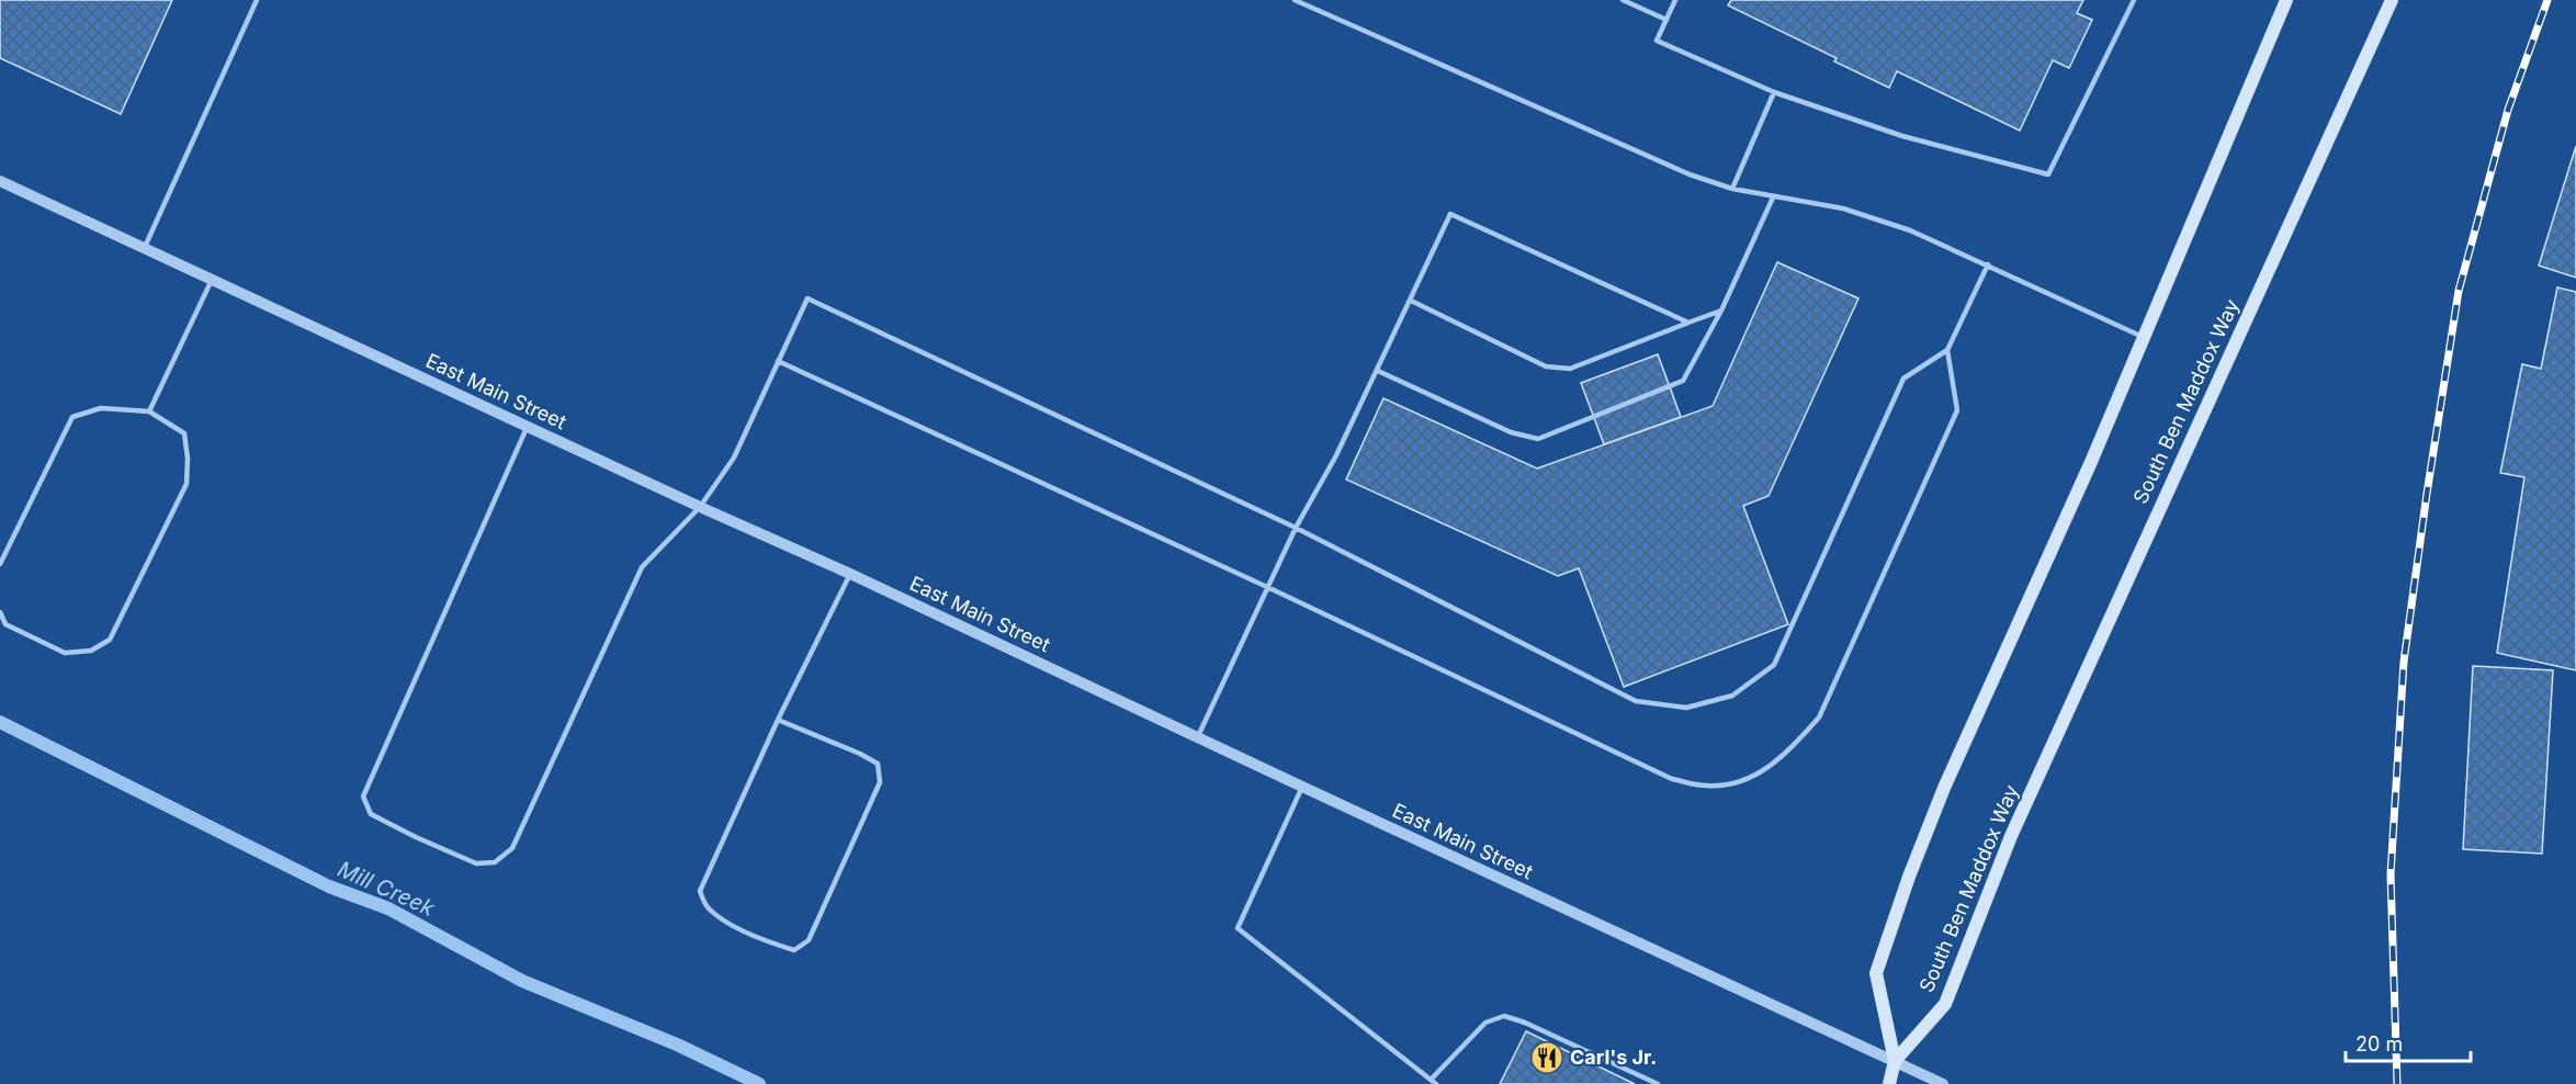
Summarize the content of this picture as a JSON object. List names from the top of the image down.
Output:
{
  "streets": {
    "main road": ["South Ben Maddox Way"],
    "street": ["East Main Street"]
  },
  "crossings": [
    ["East Main Street", "South Ben Maddox Way"]
  ],
  "water": ["Mill Creek"],
  "places": {
    "restaurant": ["Carl's Jr."]
  },
  "scale_bar": "20 m"
}
